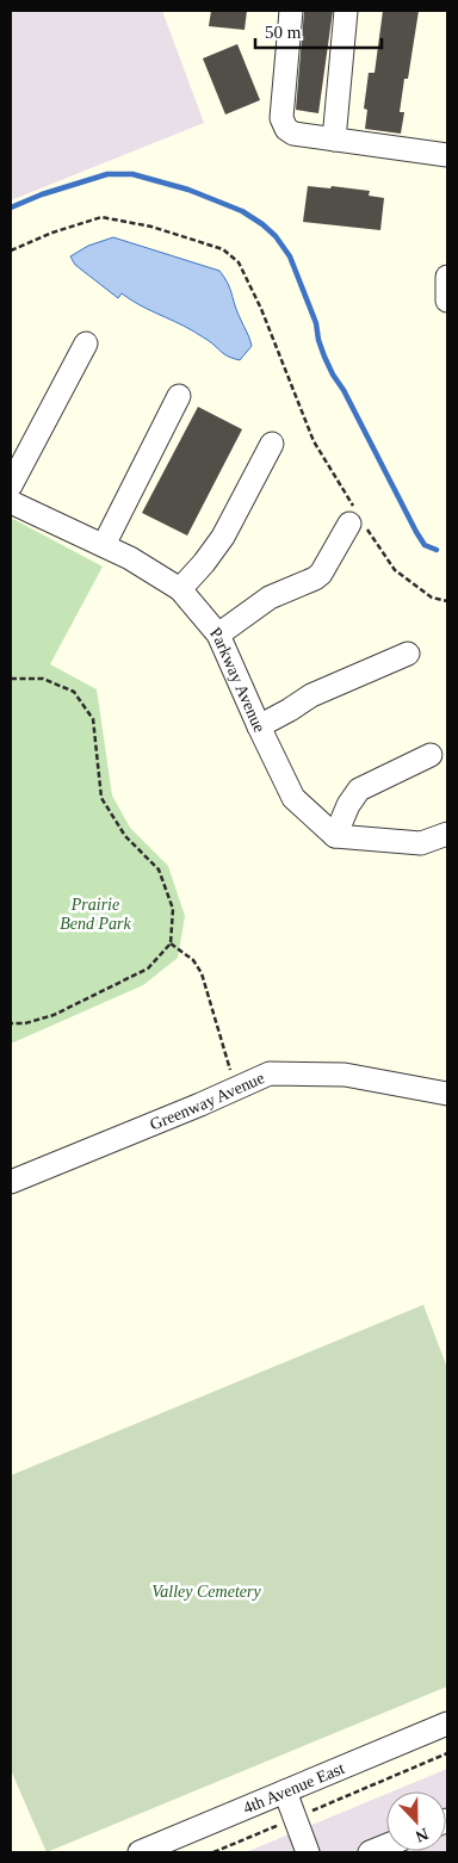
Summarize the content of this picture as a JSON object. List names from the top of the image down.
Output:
{
  "streets": {
    "street": ["Parkway Avenue", "Greenway Avenue", "4th Avenue East"]
  },
  "parks": ["Prairie Bend Park", "Valley Cemetery"],
  "scale_bar": "50 m",
  "north": "bottom"
}
